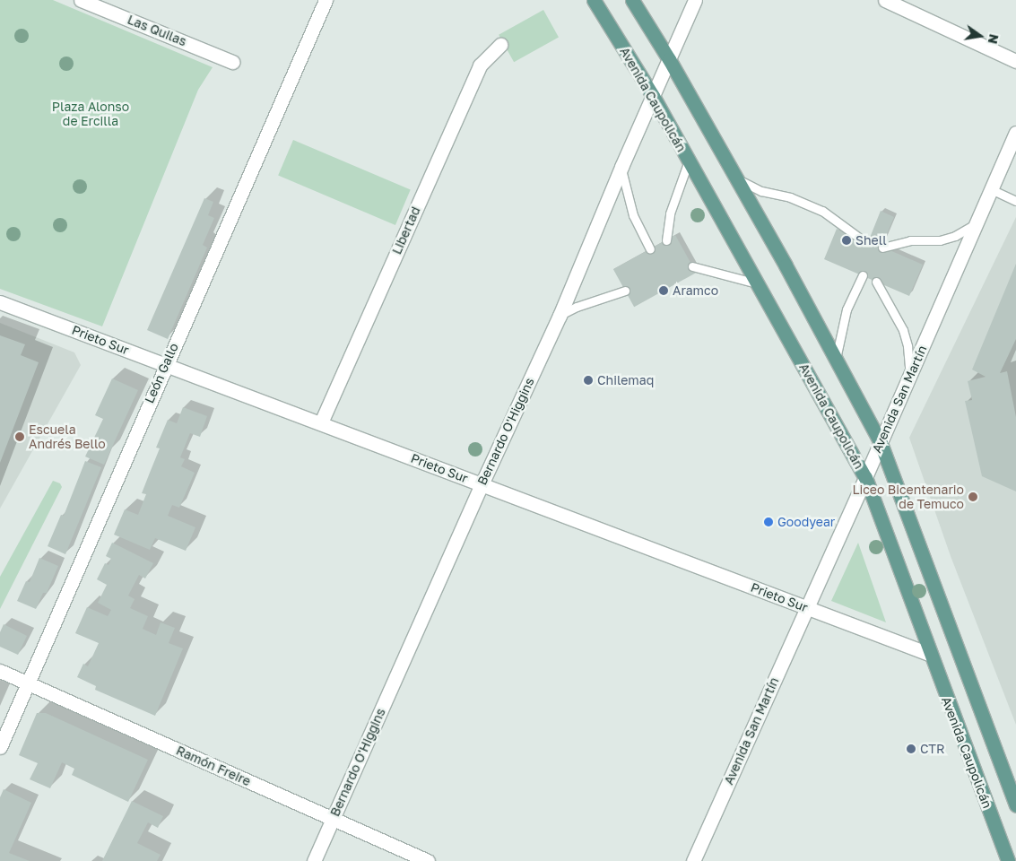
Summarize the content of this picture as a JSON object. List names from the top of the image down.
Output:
{
  "streets": {
    "main road": ["Avenida Caupolicán"],
    "street": [
      "Las Quilas",
      "Libertad",
      "Prieto Sur",
      "León Gallo",
      "Avenida San Martín",
      "Bernardo O'Higgins",
      "Ramón Freire"
    ]
  },
  "crossings": [
    ["Avenida Caupolicán", "Prieto Sur"],
    ["Avenida Caupolicán", "Avenida San Martín"],
    ["Avenida Caupolicán", "Bernardo O'Higgins"],
    ["Libertad", "Prieto Sur"],
    ["Prieto Sur", "León Gallo"],
    ["Prieto Sur", "Avenida San Martín"],
    ["Prieto Sur", "Bernardo O'Higgins"],
    ["León Gallo", "Ramón Freire"],
    ["Bernardo O'Higgins", "Ramón Freire"]
  ],
  "parks": ["Plaza Alonso de Ercilla"],
  "places": [
    "Shell",
    "Aramco",
    "Chilemaq",
    "Escuela Andrés Bello",
    "Liceo Bicentenario de Temuco",
    "Goodyear",
    "CTR"
  ],
  "north": "right"
}
